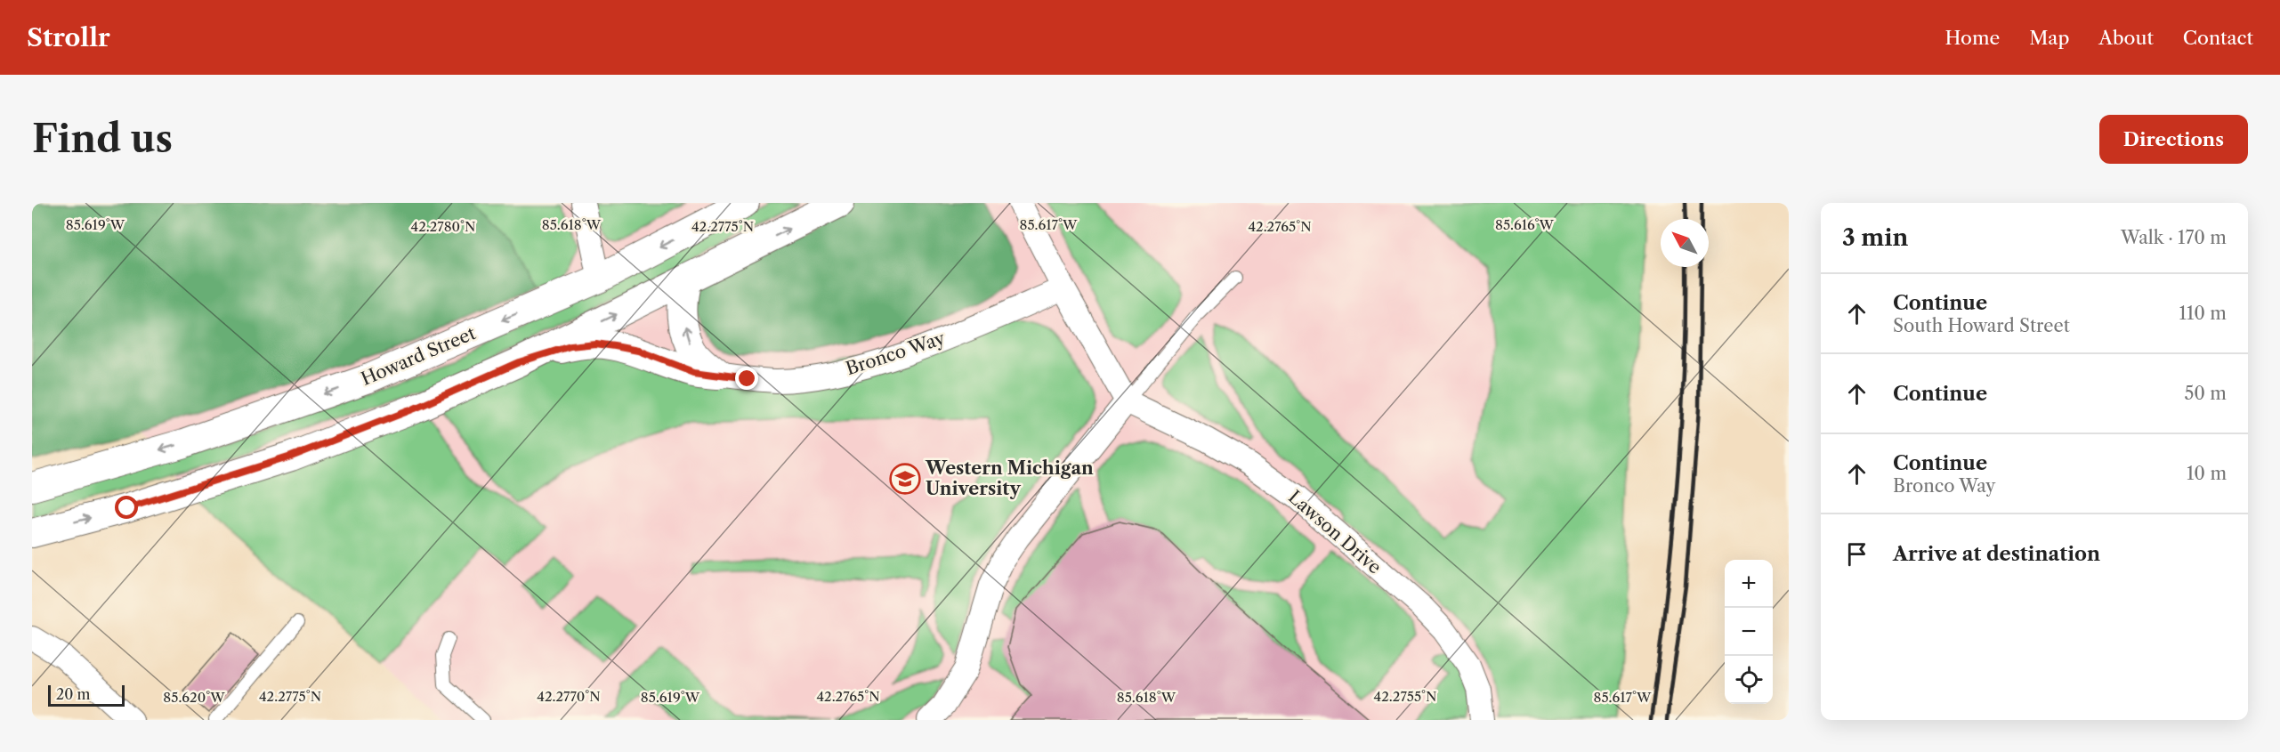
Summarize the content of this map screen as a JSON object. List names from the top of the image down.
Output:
{
  "streets": {
    "street": ["Bronco Way", "Howard Street", "Lawson Drive"]
  },
  "places": {
    "school or university": ["Western Michigan University"]
  },
  "scale_bar": "20 m",
  "north": "top left",
  "page": {
    "header": "Strollr",
    "nav": [
      "Home",
      "Map",
      "About",
      "Contact"
    ],
    "buttons": "Directions",
    "title": "Find us",
    "heading": ["3 min", "Walk · 170 m"],
    "list": [
      ["Continue", "South Howard Street", "110 m"],
      ["Continue", "50 m"],
      ["Continue", "Bronco Way", "10 m"],
      "Arrive at destination"
    ],
    "map_buttons": ["+", "−"],
    "scale": "20 m"
  },
  "coordinates": [
    "85.619°W",
    "85.618°W",
    "85.617°W",
    "85.616°W",
    "42.2780°N",
    "42.2775°N",
    "42.2765°N",
    "42.2770°N",
    "42.2755°N",
    "85.620°W"
  ]
}
